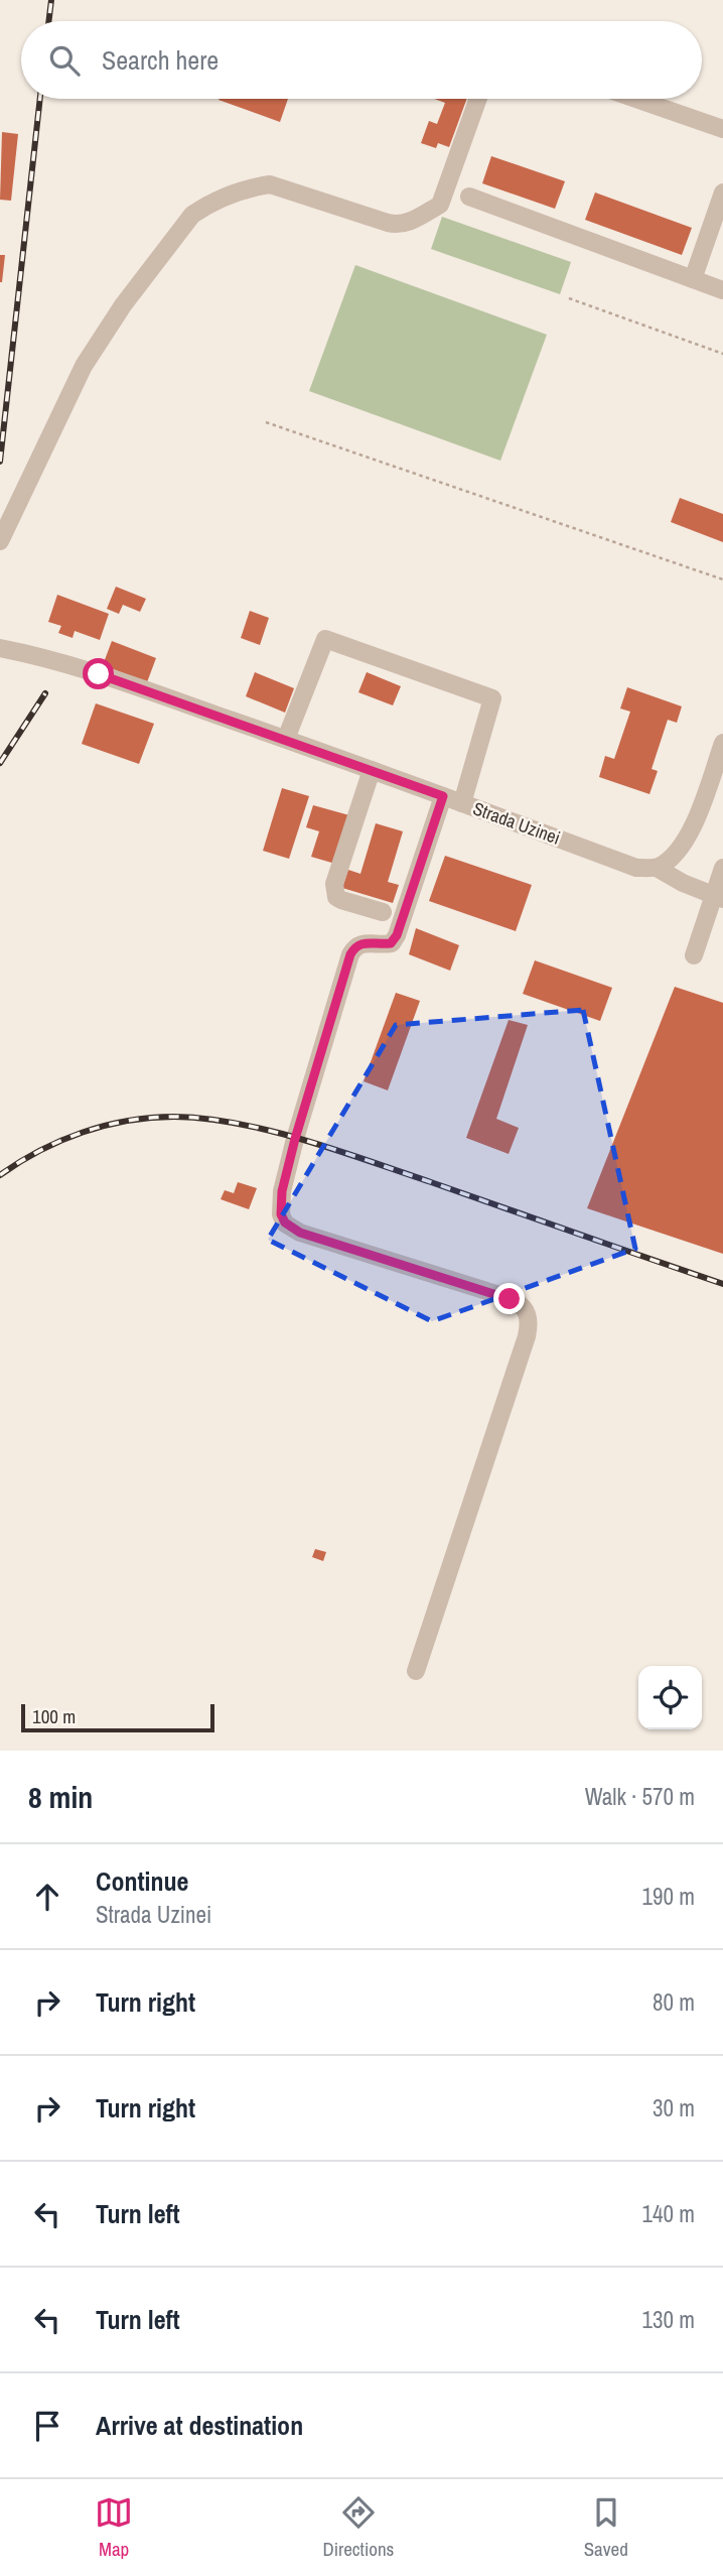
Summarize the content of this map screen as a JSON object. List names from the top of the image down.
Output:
{
  "streets": {
    "street": ["Strada Uzinei"]
  },
  "scale_bar": "100 m",
  "page": {
    "search": "Search here",
    "scale": "100 m",
    "heading": ["8 min", "Walk · 570 m"],
    "list": [
      ["Continue", "Strada Uzinei", "190 m"],
      ["Turn right", "80 m"],
      ["Turn right", "30 m"],
      ["Turn left", "140 m"],
      ["Turn left", "130 m"],
      "Arrive at destination"
    ],
    "nav": ["Map", "Directions", "Saved"]
  }
}
